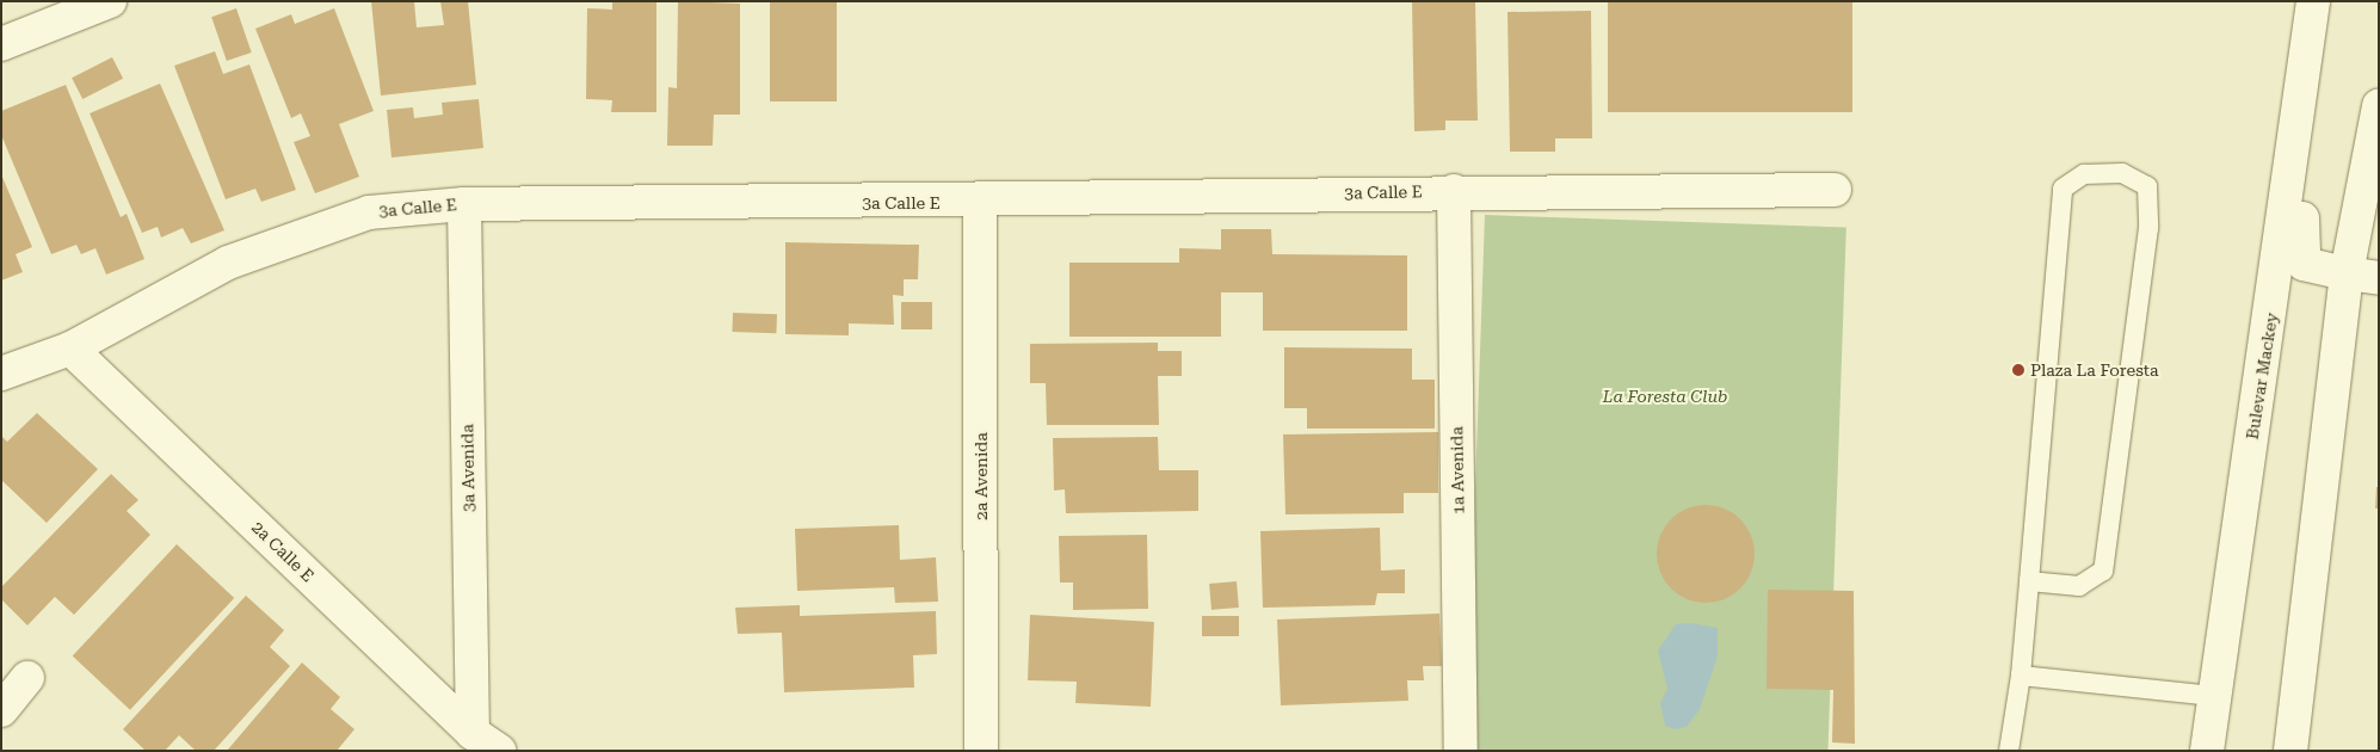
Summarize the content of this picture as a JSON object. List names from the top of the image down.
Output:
{
  "streets": {
    "street": [
      "3a Calle E",
      "Bulevar Mackey",
      "3a Avenida",
      "1a Avenida",
      "2a Avenida",
      "2a Calle E"
    ]
  },
  "crossings": [
    ["3a Calle E", "3a Avenida"],
    ["3a Calle E", "1a Avenida"],
    ["3a Calle E", "2a Avenida"],
    ["3a Calle E", "2a Calle E"],
    ["3a Avenida", "2a Calle E"]
  ],
  "parks": ["La Foresta Club"],
  "places": ["Plaza La Foresta"]
}
